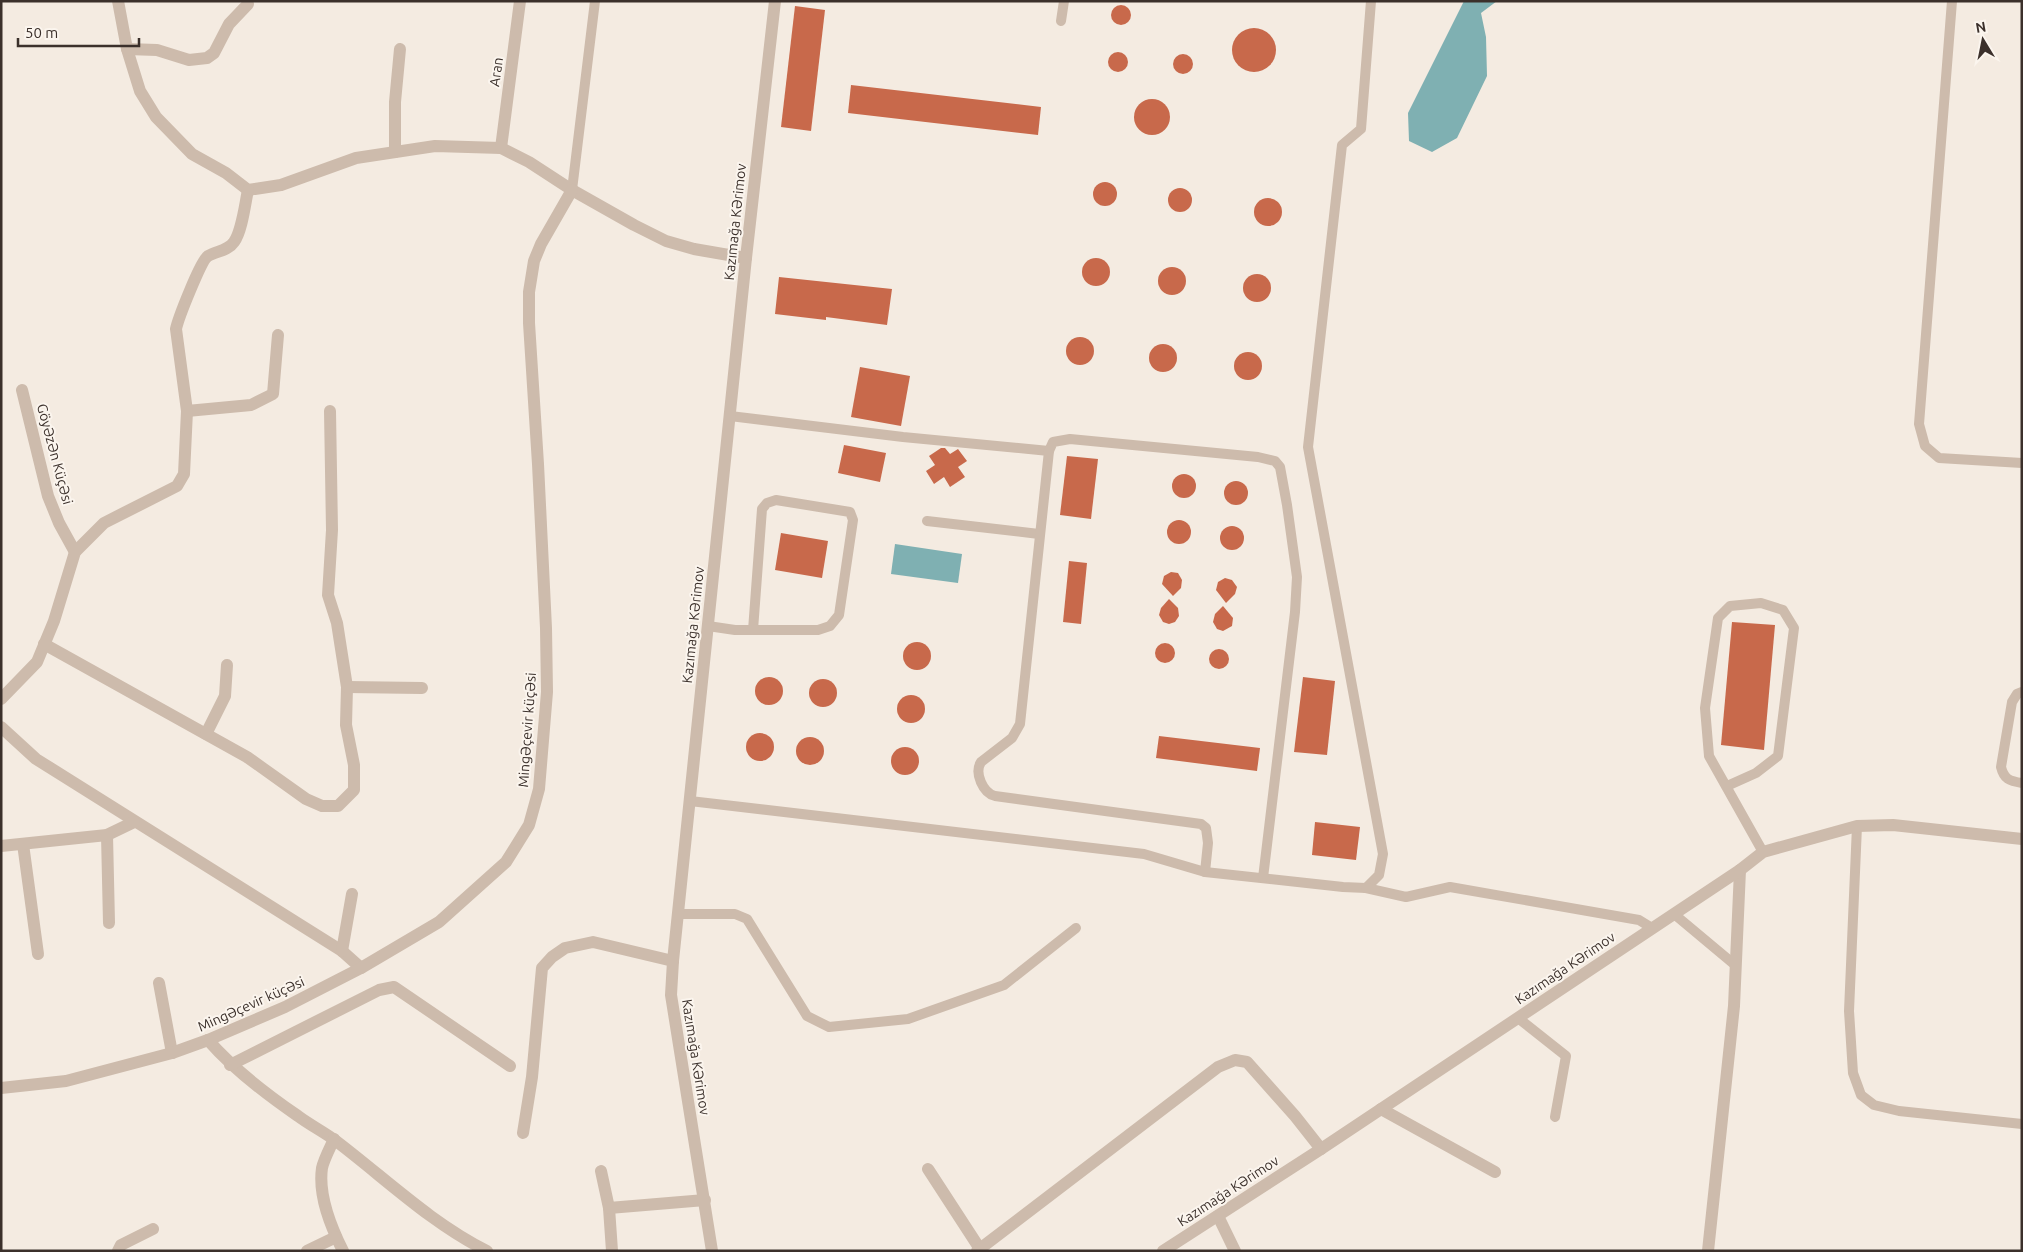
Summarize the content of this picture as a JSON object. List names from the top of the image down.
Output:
{
  "streets": {
    "street": [
      "Aran",
      "Kazımağa Kərimov",
      "Göyəzən Küçəsi",
      "Mingəçevir küçəsi"
    ]
  },
  "scale_bar": "50 m",
  "north": "top"
}
